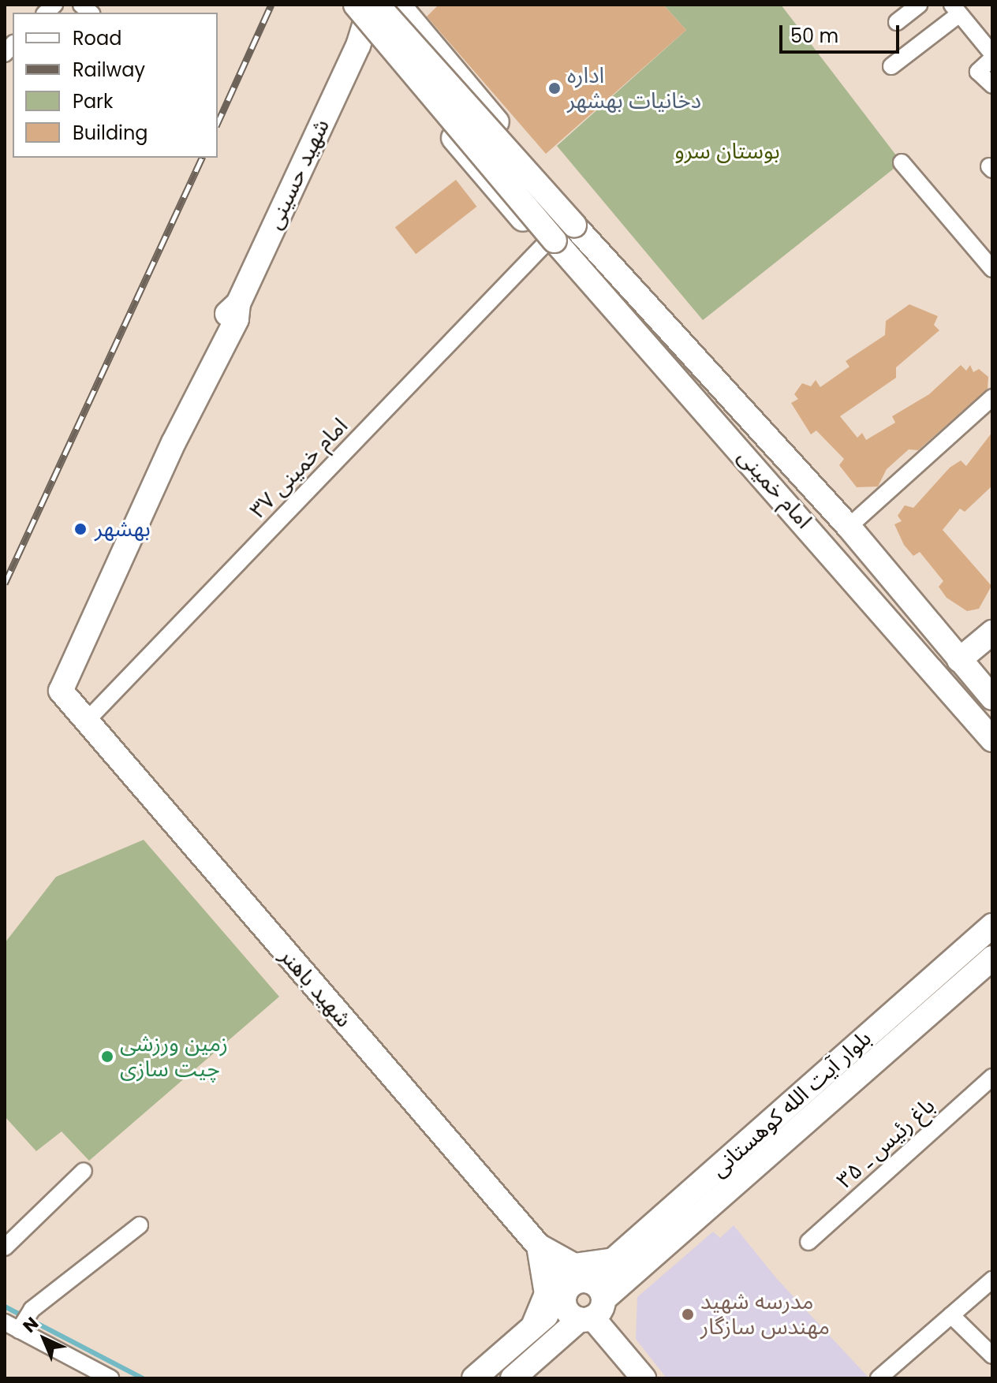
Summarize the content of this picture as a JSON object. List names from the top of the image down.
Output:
{
  "streets": {
    "main road": [
      "شهید حسینی",
      "امام خمینی",
      "شهید باهنر",
      "بلوار آیت الله کوهستانی"
    ],
    "street": ["امام خمینی ۳۷", "باغ رئیس ـ ۳۵"]
  },
  "crossings": [
    ["شهید حسینی", "شهید باهنر"],
    ["امام خمینی ۳۷", "امام خمینی"],
    ["امام خمینی ۳۷", "شهید باهنر"],
    ["شهید باهنر", "بلوار آیت الله کوهستانی"]
  ],
  "parks": ["بوستان سرو"],
  "places": [
    "اداره دخانیات بهشهر",
    "بهشهر",
    "زمین ورزشی چیت سازی",
    "مدرسه شهید مهندس سازگار"
  ],
  "legend": [
    "Road",
    "Railway",
    "Park",
    "Building"
  ],
  "scale_bar": "50 m",
  "north": "top left"
}
